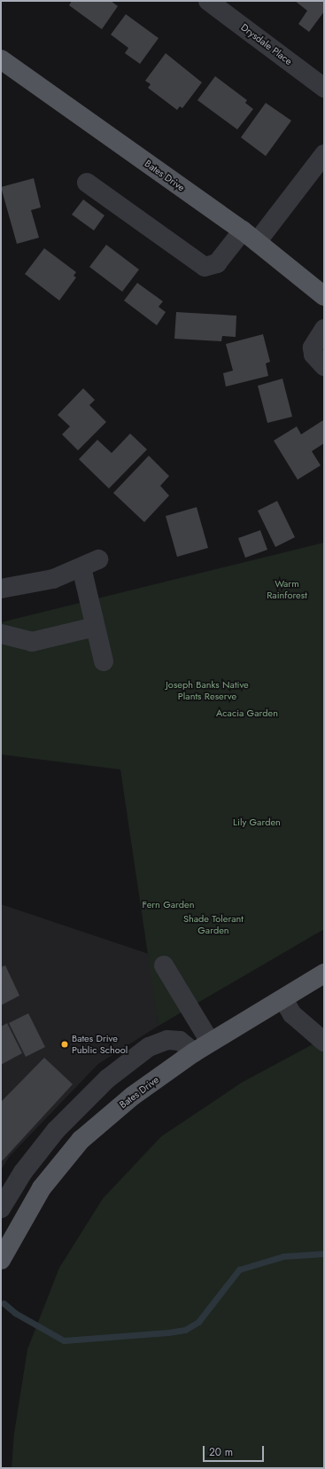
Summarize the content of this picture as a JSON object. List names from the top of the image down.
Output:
{
  "streets": {
    "main road": ["Bates Drive"],
    "street": ["Drysdale Place"]
  },
  "parks": [
    "Warm Rainforest",
    "Joseph Banks Native Plants Reserve",
    "Acacia Garden",
    "Lily Garden",
    "Fern Garden",
    "Shade Tolerant Garden"
  ],
  "places": ["Bates Drive Public School"],
  "scale_bar": "20 m"
}
